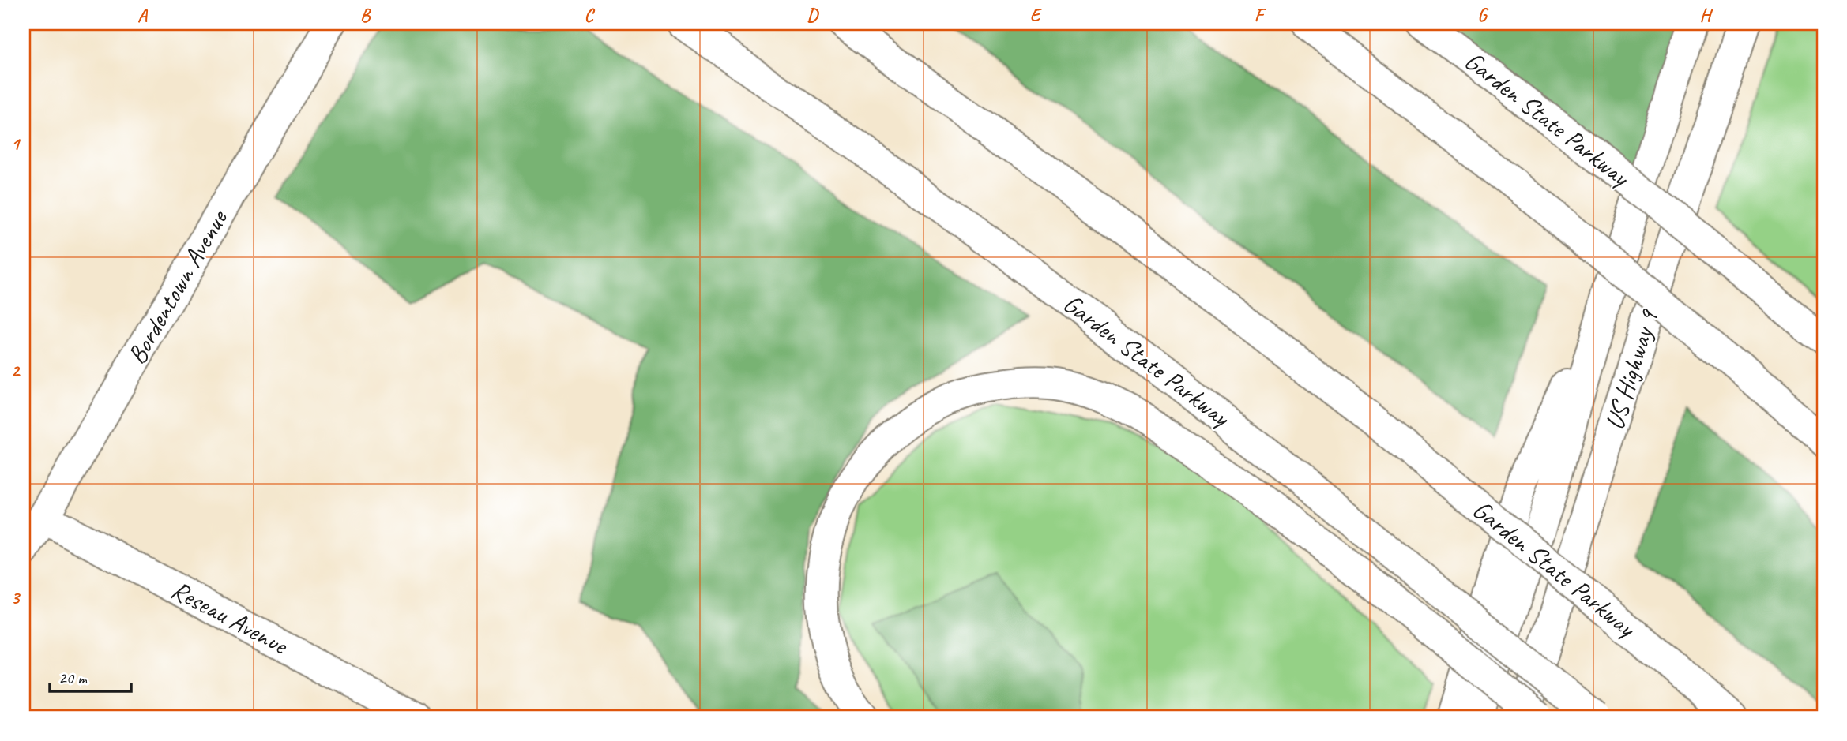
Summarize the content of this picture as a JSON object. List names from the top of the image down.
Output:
{
  "streets": {
    "main road": [
      "Garden State Parkway",
      "Bordentown Avenue",
      "US Highway 9",
      "Reseau Avenue"
    ]
  },
  "crossings": [
    ["Bordentown Avenue", "Reseau Avenue"]
  ],
  "scale_bar": "20 m",
  "grid": {
    "columns": [
      "A",
      "B",
      "C",
      "D",
      "E",
      "F",
      "G",
      "H"
    ],
    "rows": ["1", "2", "3"]
  }
}
